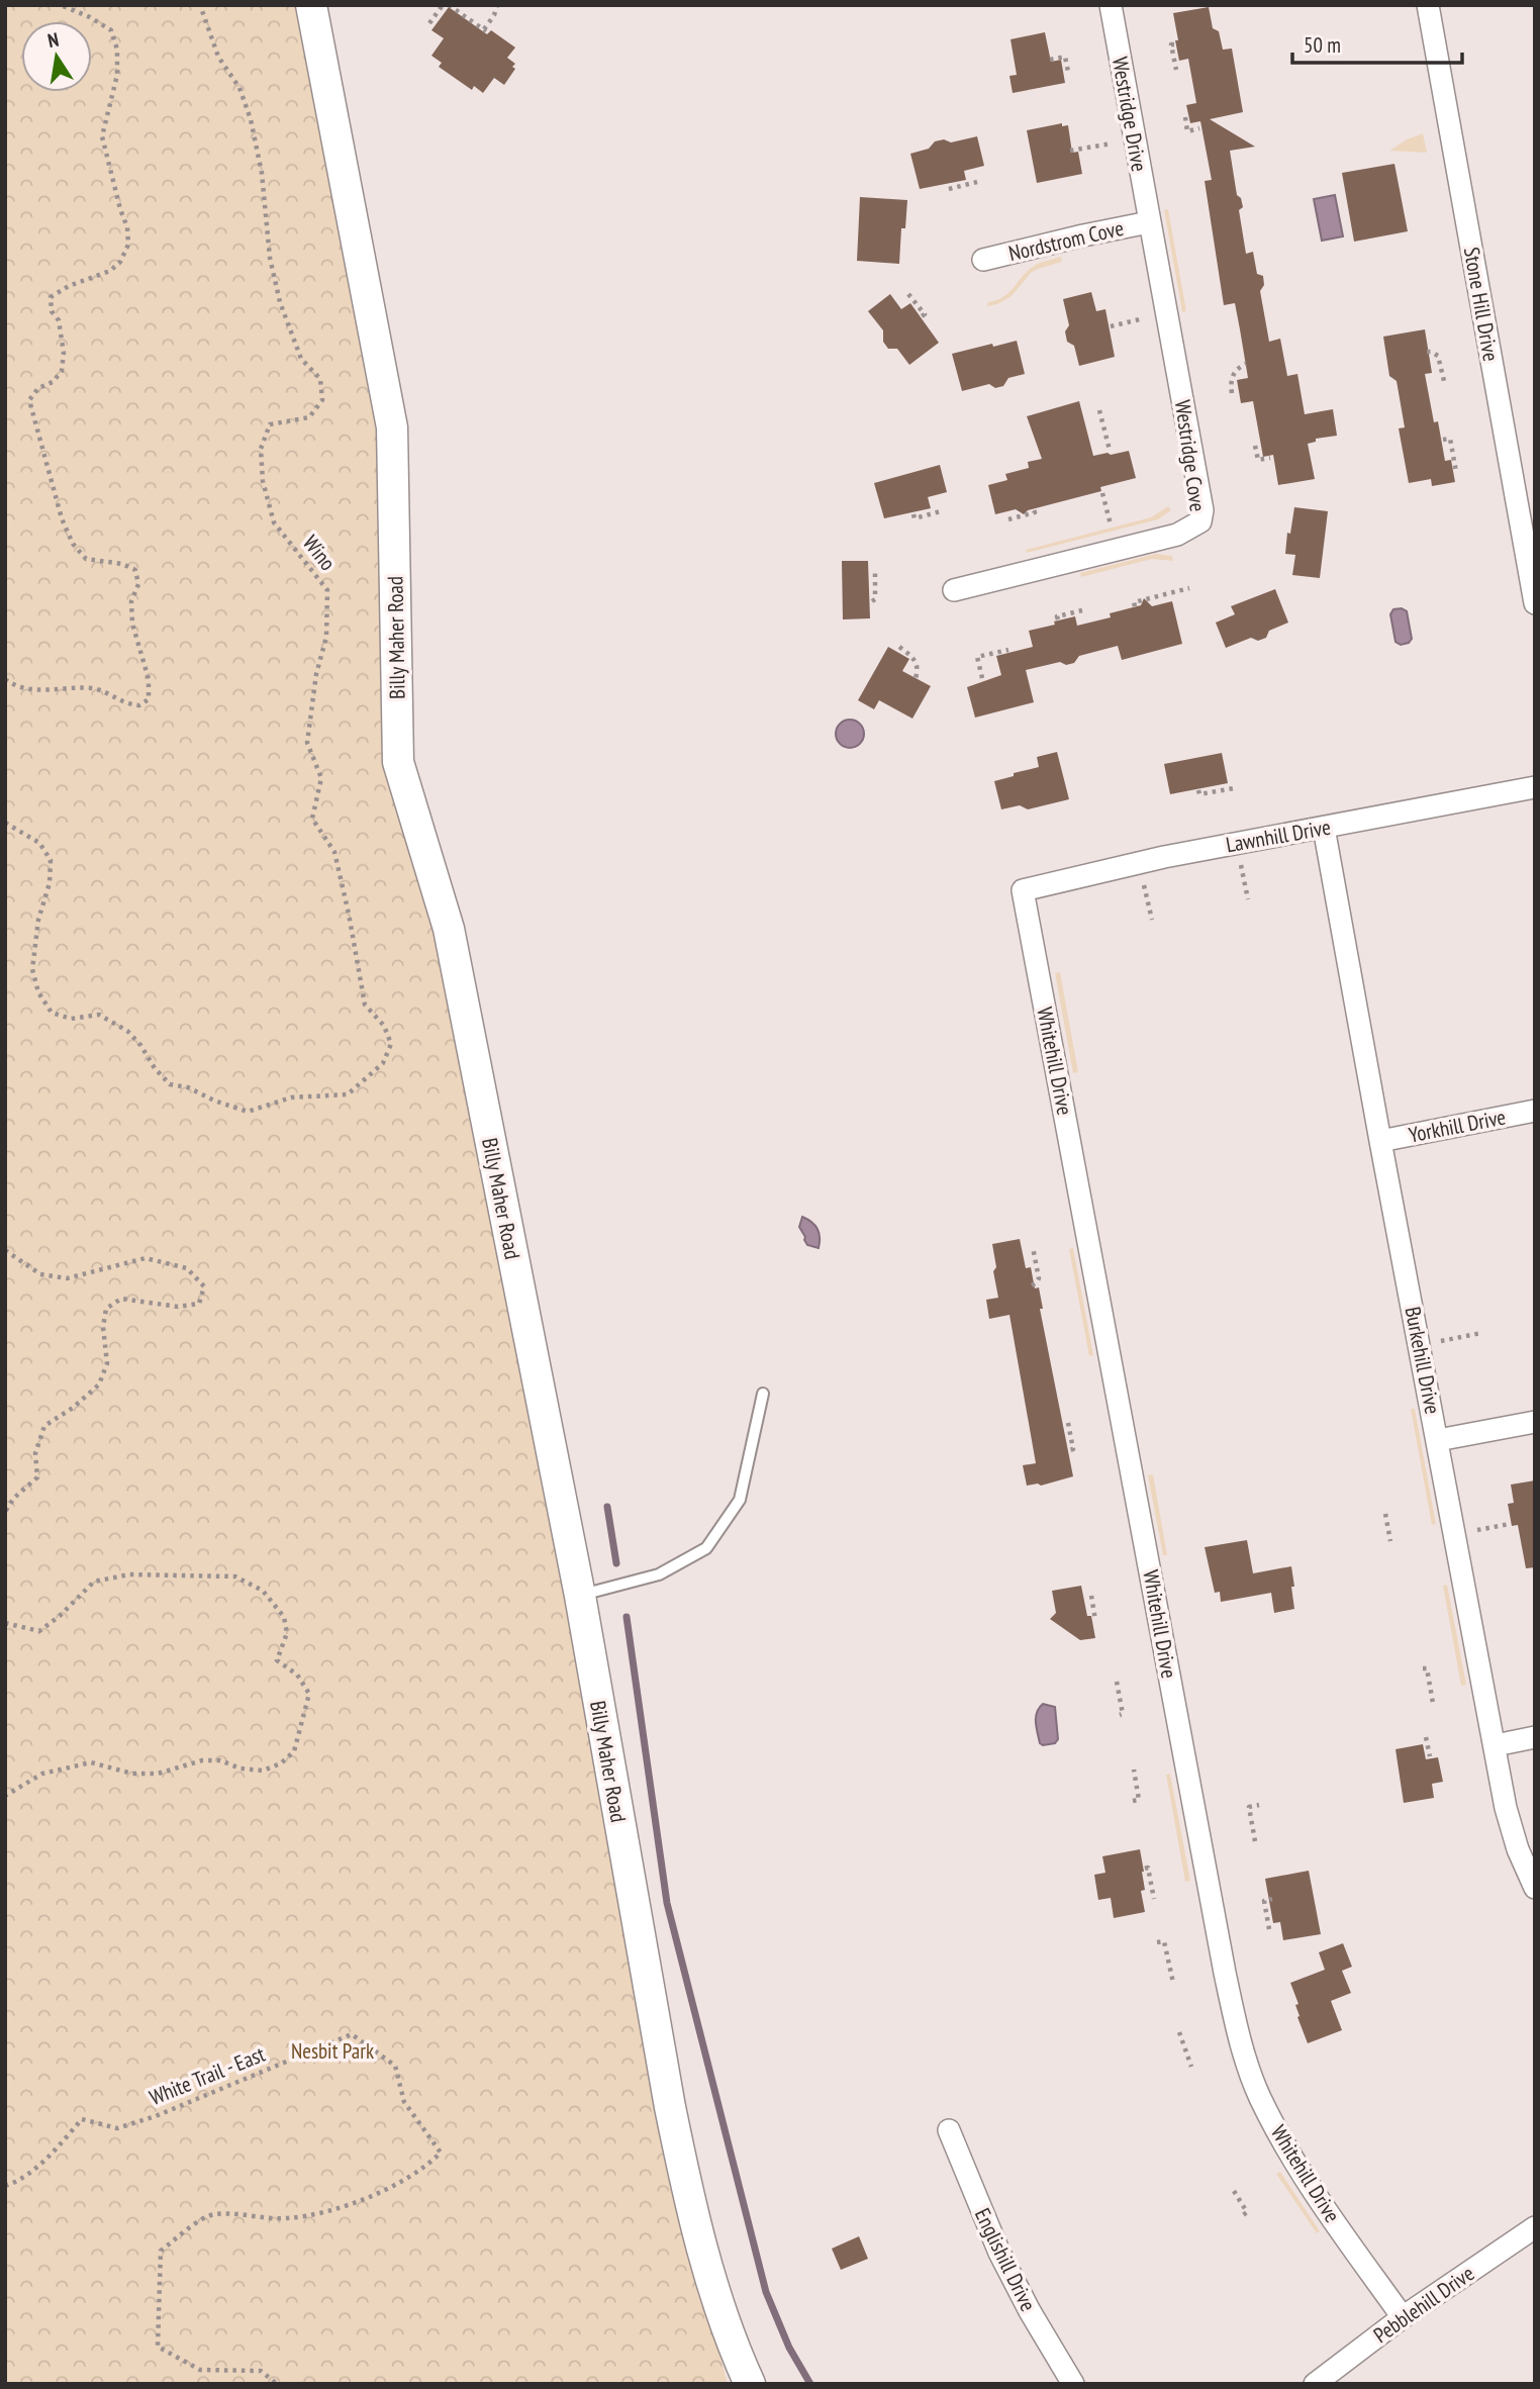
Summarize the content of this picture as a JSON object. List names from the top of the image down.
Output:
{
  "streets": {
    "main road": ["Billy Maher Road"],
    "street": [
      "Westridge Drive",
      "Nordstrom Cove",
      "Stone Hill Drive",
      "Westridge Cove",
      "Lawnhill Drive",
      "Whitehill Drive",
      "Yorkhill Drive",
      "Burkehill Drive",
      "Englishill Drive",
      "Pebblehill Drive"
    ],
    "path": ["Wino", "White Trail - East"]
  },
  "crossings": [
    ["Westridge Drive", "Nordstrom Cove"],
    ["Westridge Drive", "Westridge Cove"],
    ["Nordstrom Cove", "Westridge Cove"],
    ["Lawnhill Drive", "Whitehill Drive"],
    ["Lawnhill Drive", "Burkehill Drive"],
    ["Whitehill Drive", "Pebblehill Drive"],
    ["Yorkhill Drive", "Burkehill Drive"]
  ],
  "parks": ["Nesbit Park"],
  "scale_bar": "50 m",
  "north": "top"
}
